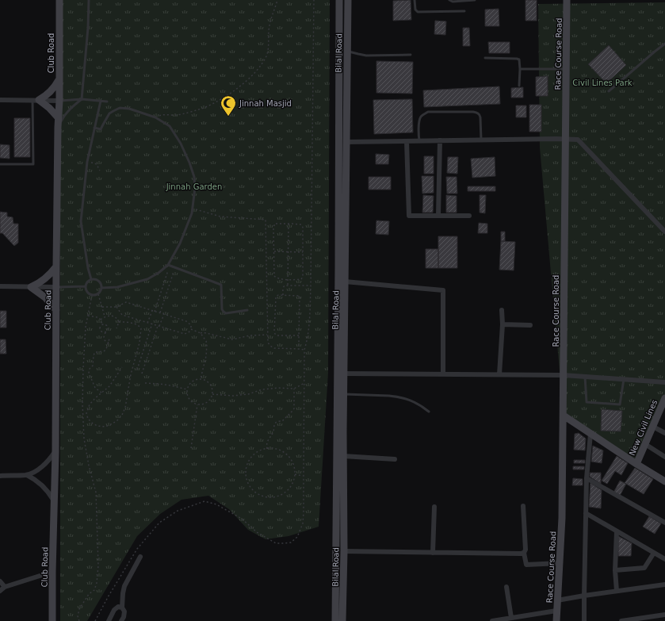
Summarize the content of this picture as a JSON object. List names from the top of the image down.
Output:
{
  "streets": {
    "main road": [
      "Club Road",
      "Bilal Road",
      "Race Course Road",
      "New Civil Lines"
    ]
  },
  "parks": ["Civil Lines Park", "Jinnah Garden"],
  "places": {
    "mosque": ["Jinnah Masjid"]
  }
}
